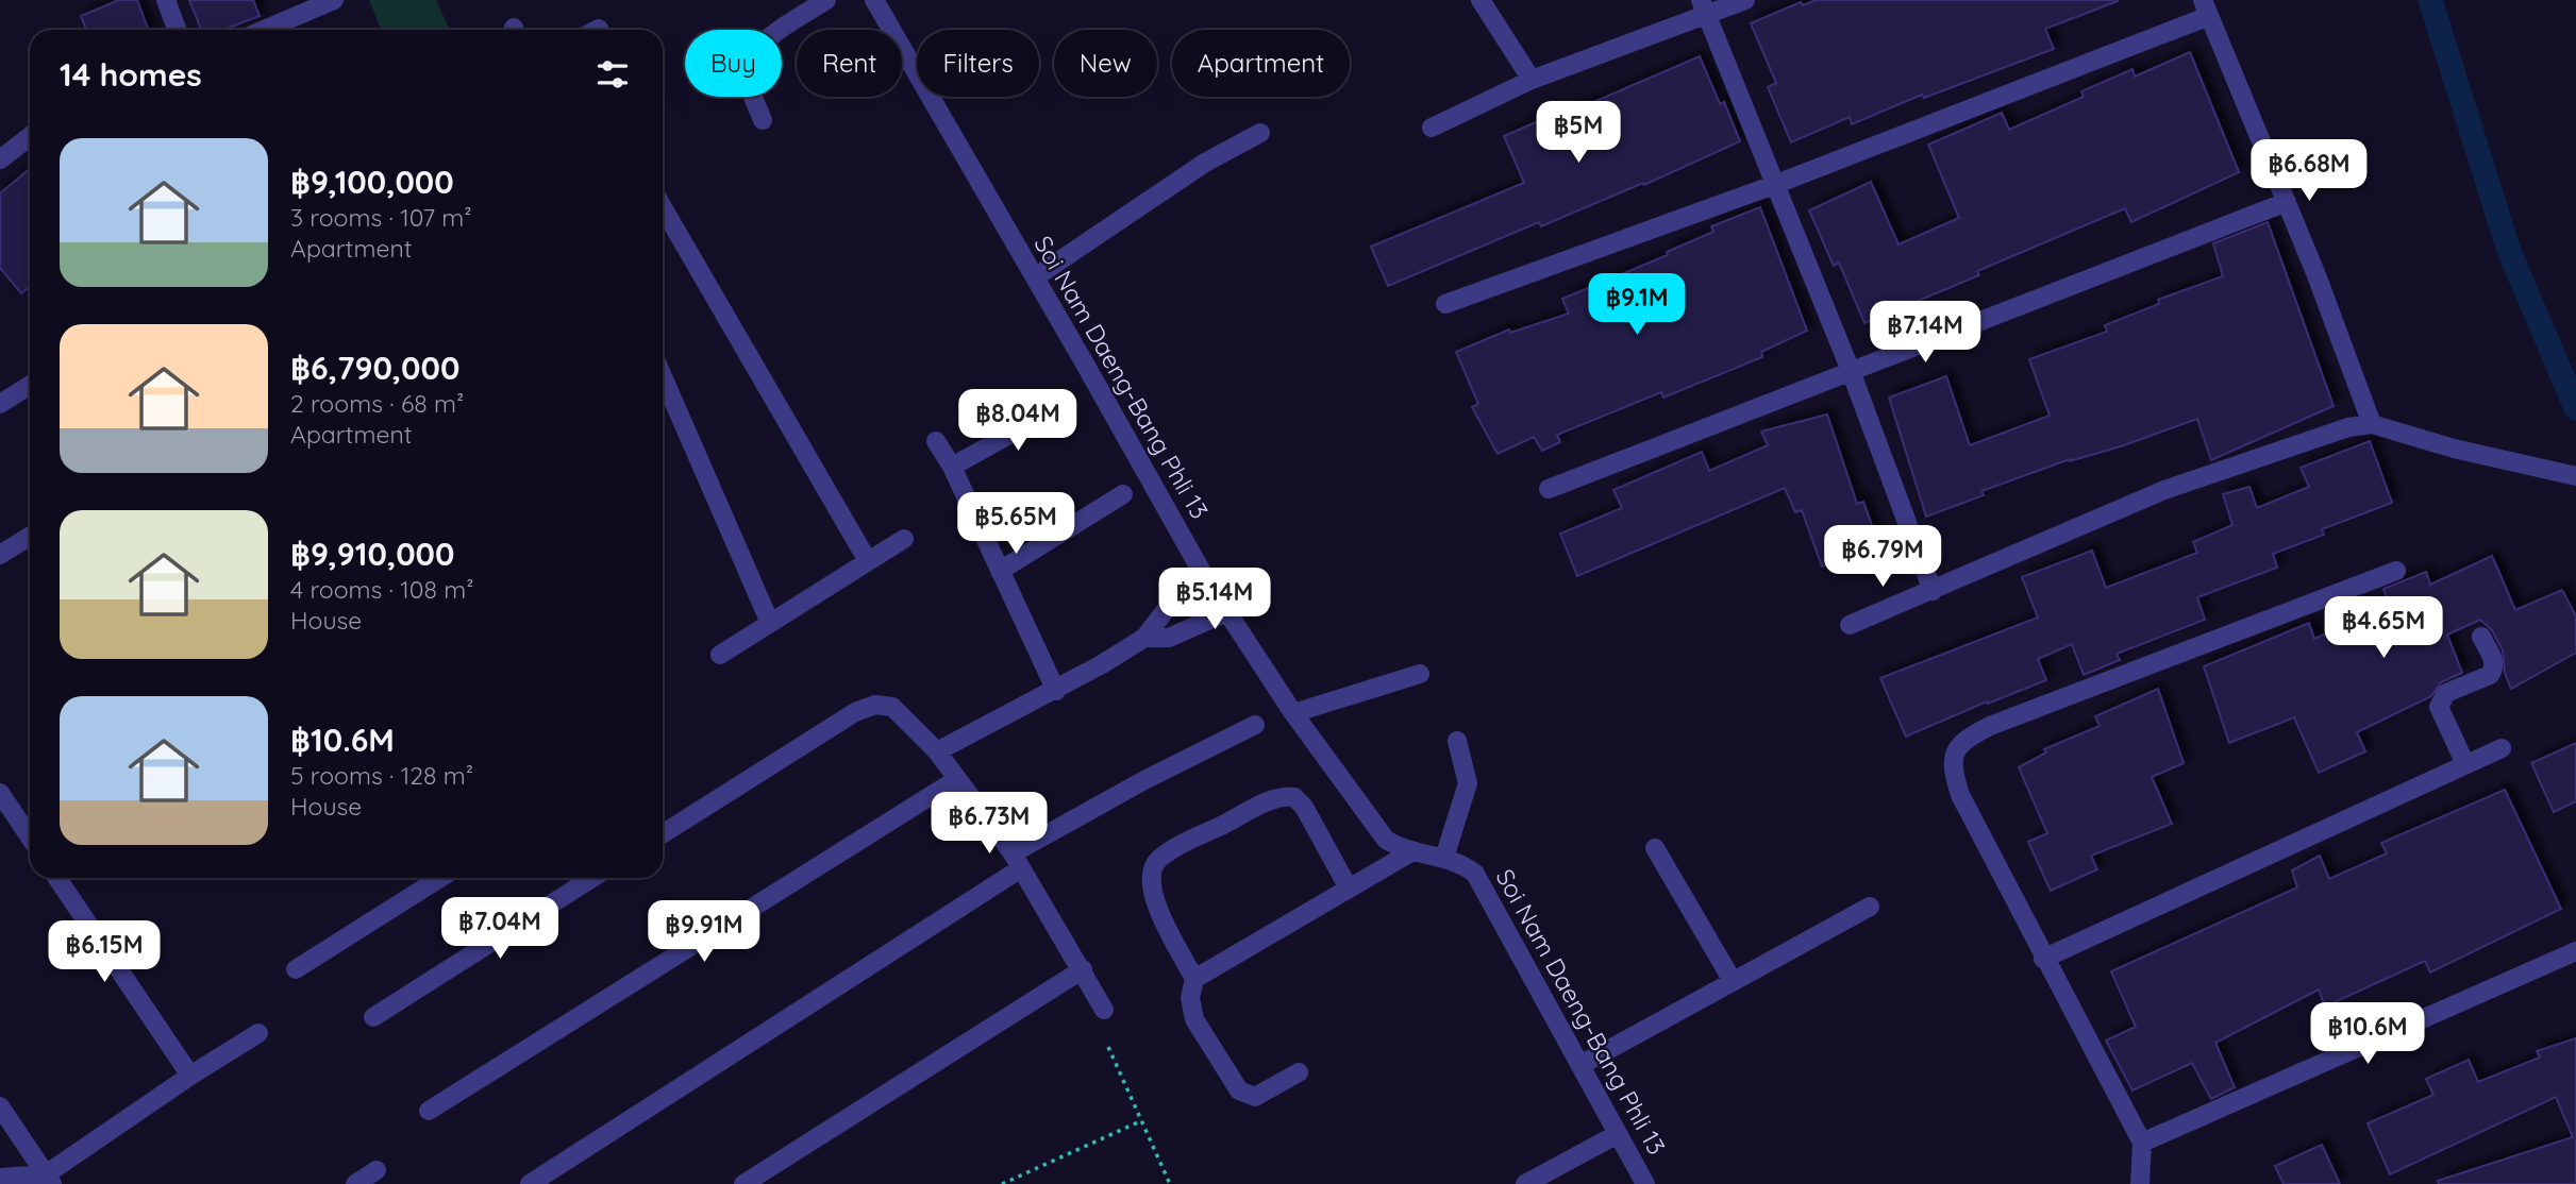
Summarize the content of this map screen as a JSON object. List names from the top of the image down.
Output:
{
  "streets": {
    "street": ["Soi Nam Daeng-Bang Phli 13"]
  },
  "page": {
    "chip": [
      "Buy",
      "Rent",
      "Filters",
      "New",
      "Apartment"
    ],
    "heading": "14 homes",
    "price": [
      "฿5M",
      "฿6.68M",
      "฿9.1M",
      "฿7.14M",
      "฿8.04M",
      "฿5.65M",
      "฿6.79M",
      "฿5.14M",
      "฿4.65M",
      "฿6.73M",
      "฿7.04M",
      "฿9.91M",
      "฿6.15M",
      "฿10.6M"
    ],
    "list": [
      {
        "name": "฿9,100,000",
        "note": "3 rooms · 107 m² · Apartment"
      },
      {
        "name": "฿6,790,000",
        "note": "2 rooms · 68 m² · Apartment"
      },
      {
        "name": "฿9,910,000",
        "note": "4 rooms · 108 m² · House"
      },
      {
        "name": "฿10.6M",
        "note": "5 rooms · 128 m² · House"
      }
    ]
  }
}
